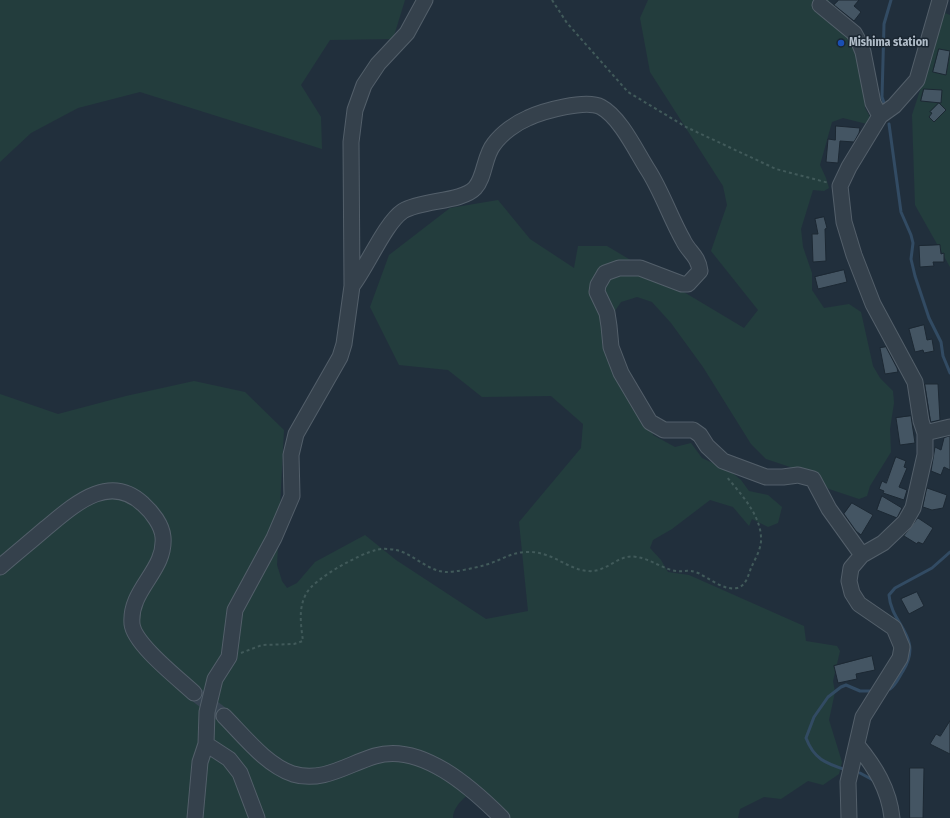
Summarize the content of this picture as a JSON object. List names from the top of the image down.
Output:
{
  "places": ["Mishima station"]
}
